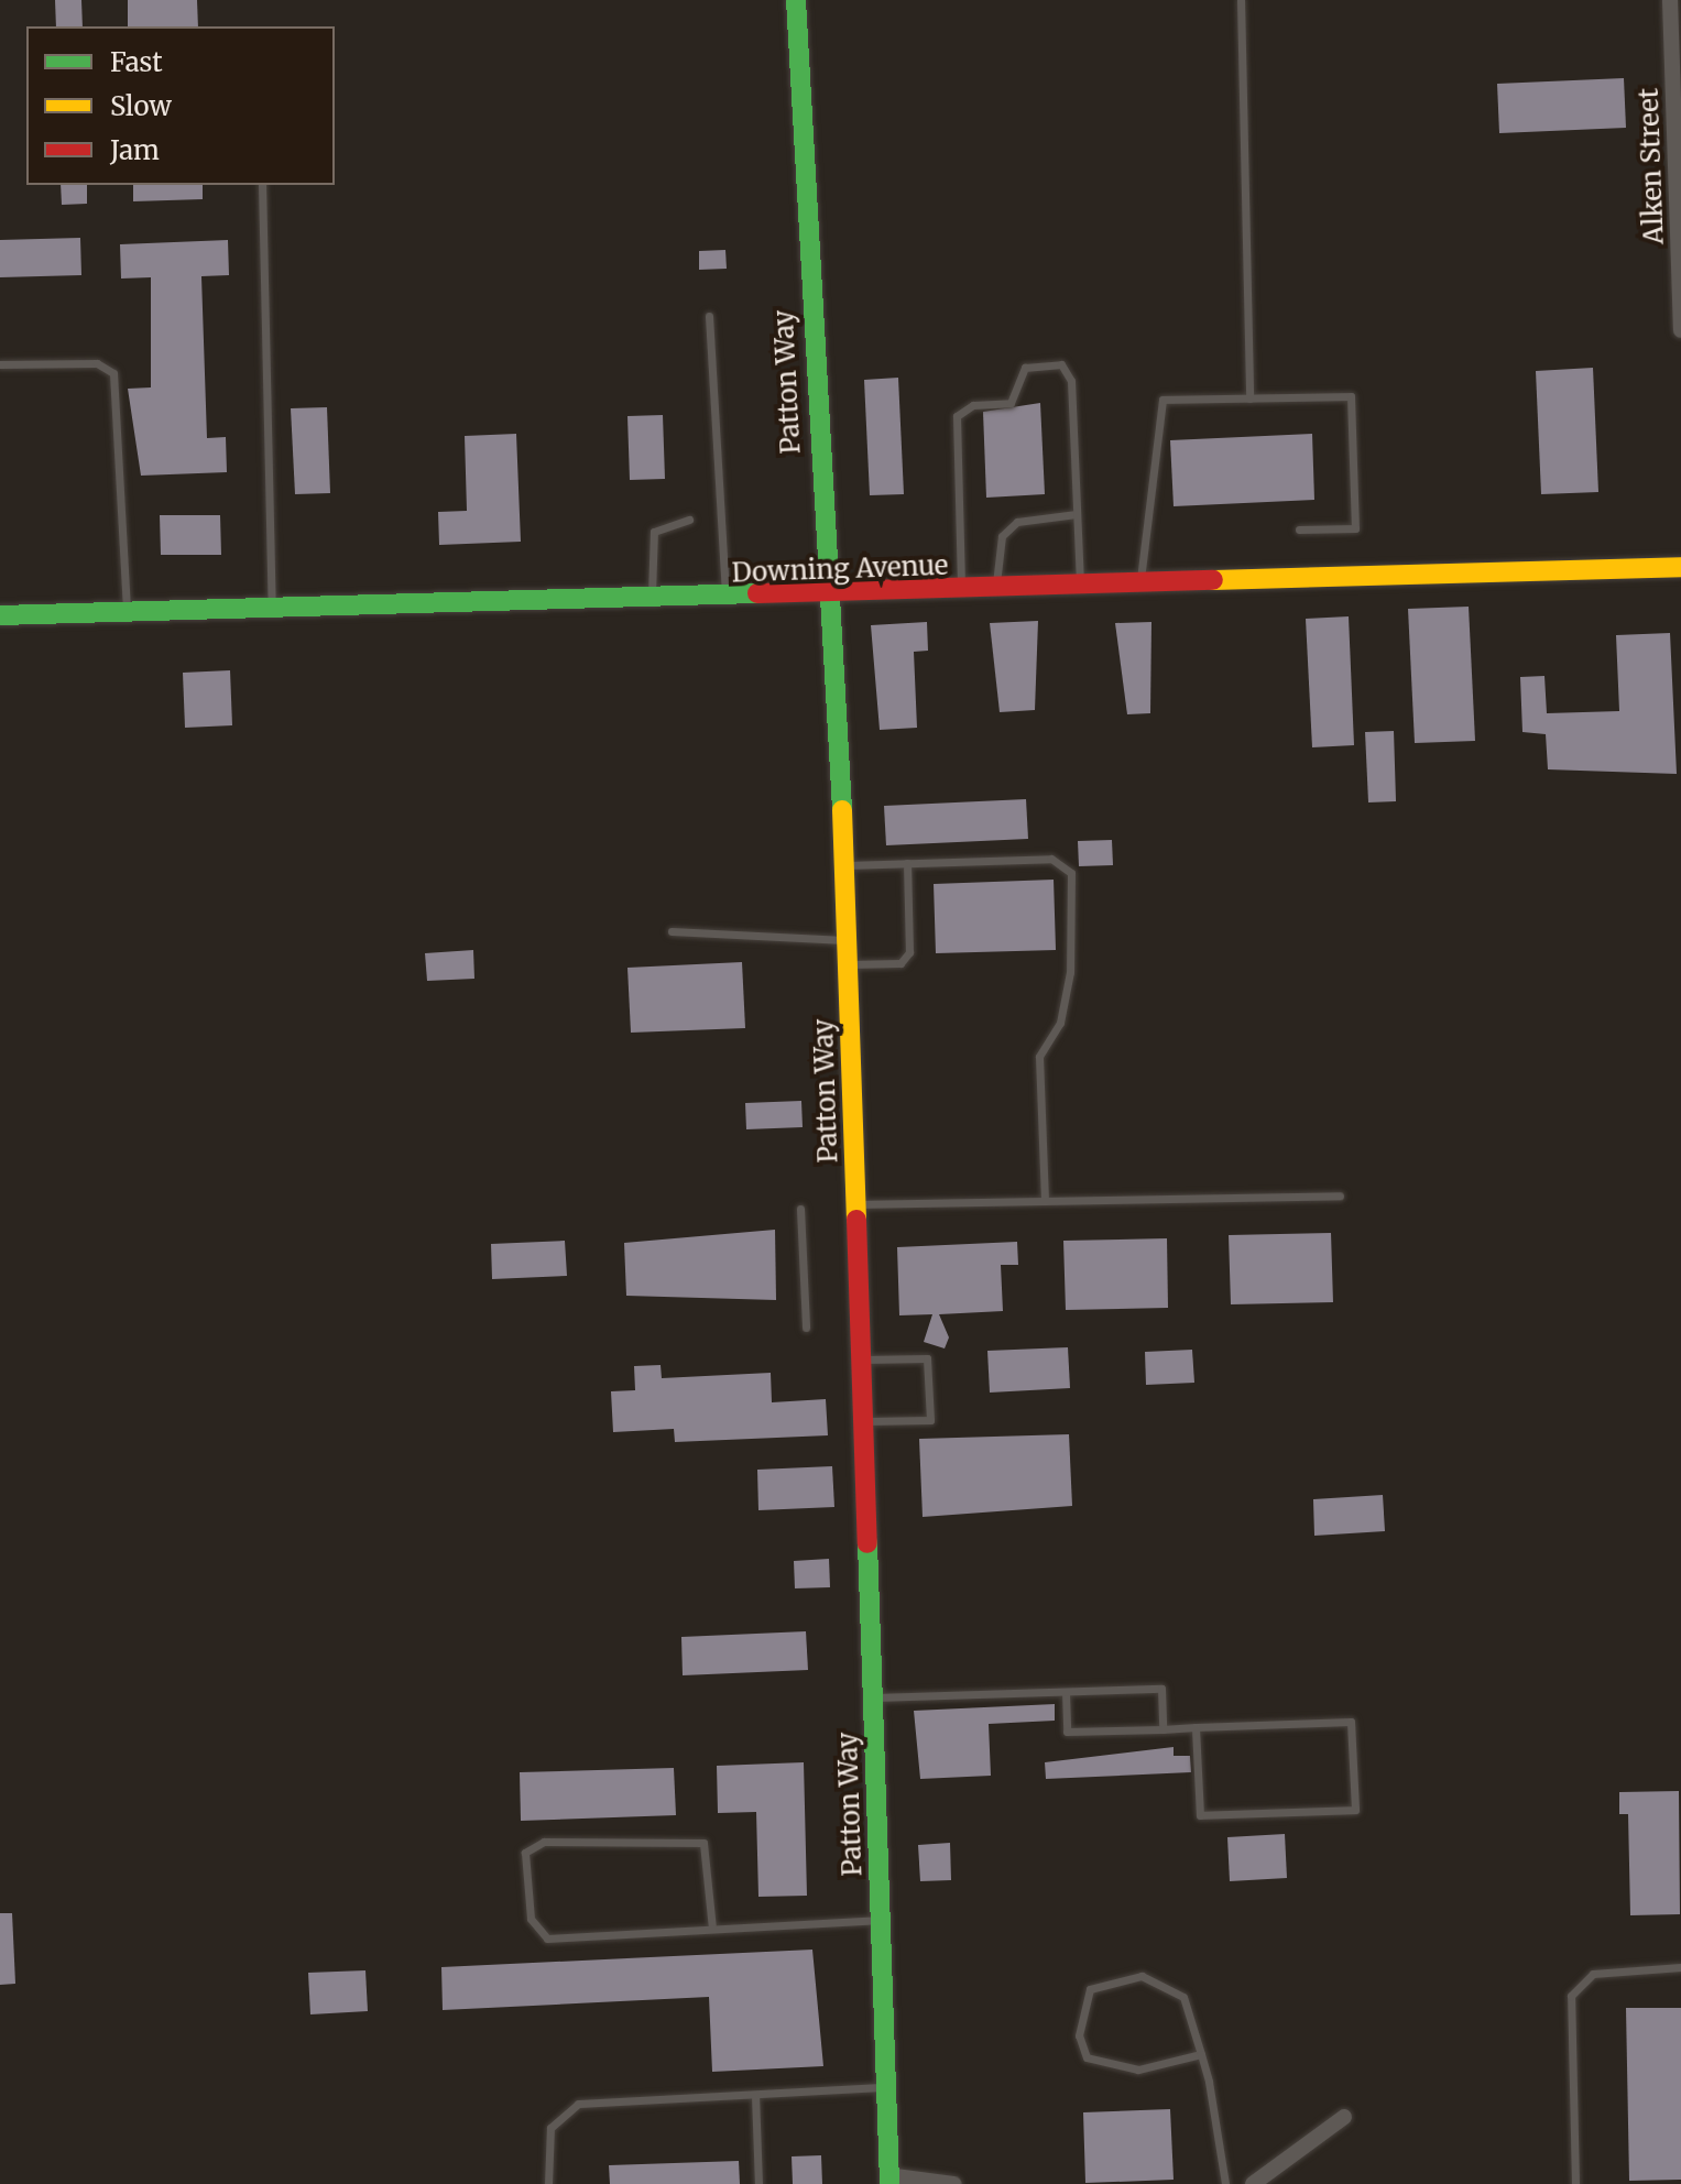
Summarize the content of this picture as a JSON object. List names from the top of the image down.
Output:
{
  "streets": {
    "street": ["Alken Street", "Patton Way", "Downing Avenue"]
  },
  "crossings": [
    ["Patton Way", "Downing Avenue"]
  ],
  "legend": ["Fast", "Slow", "Jam"]
}
